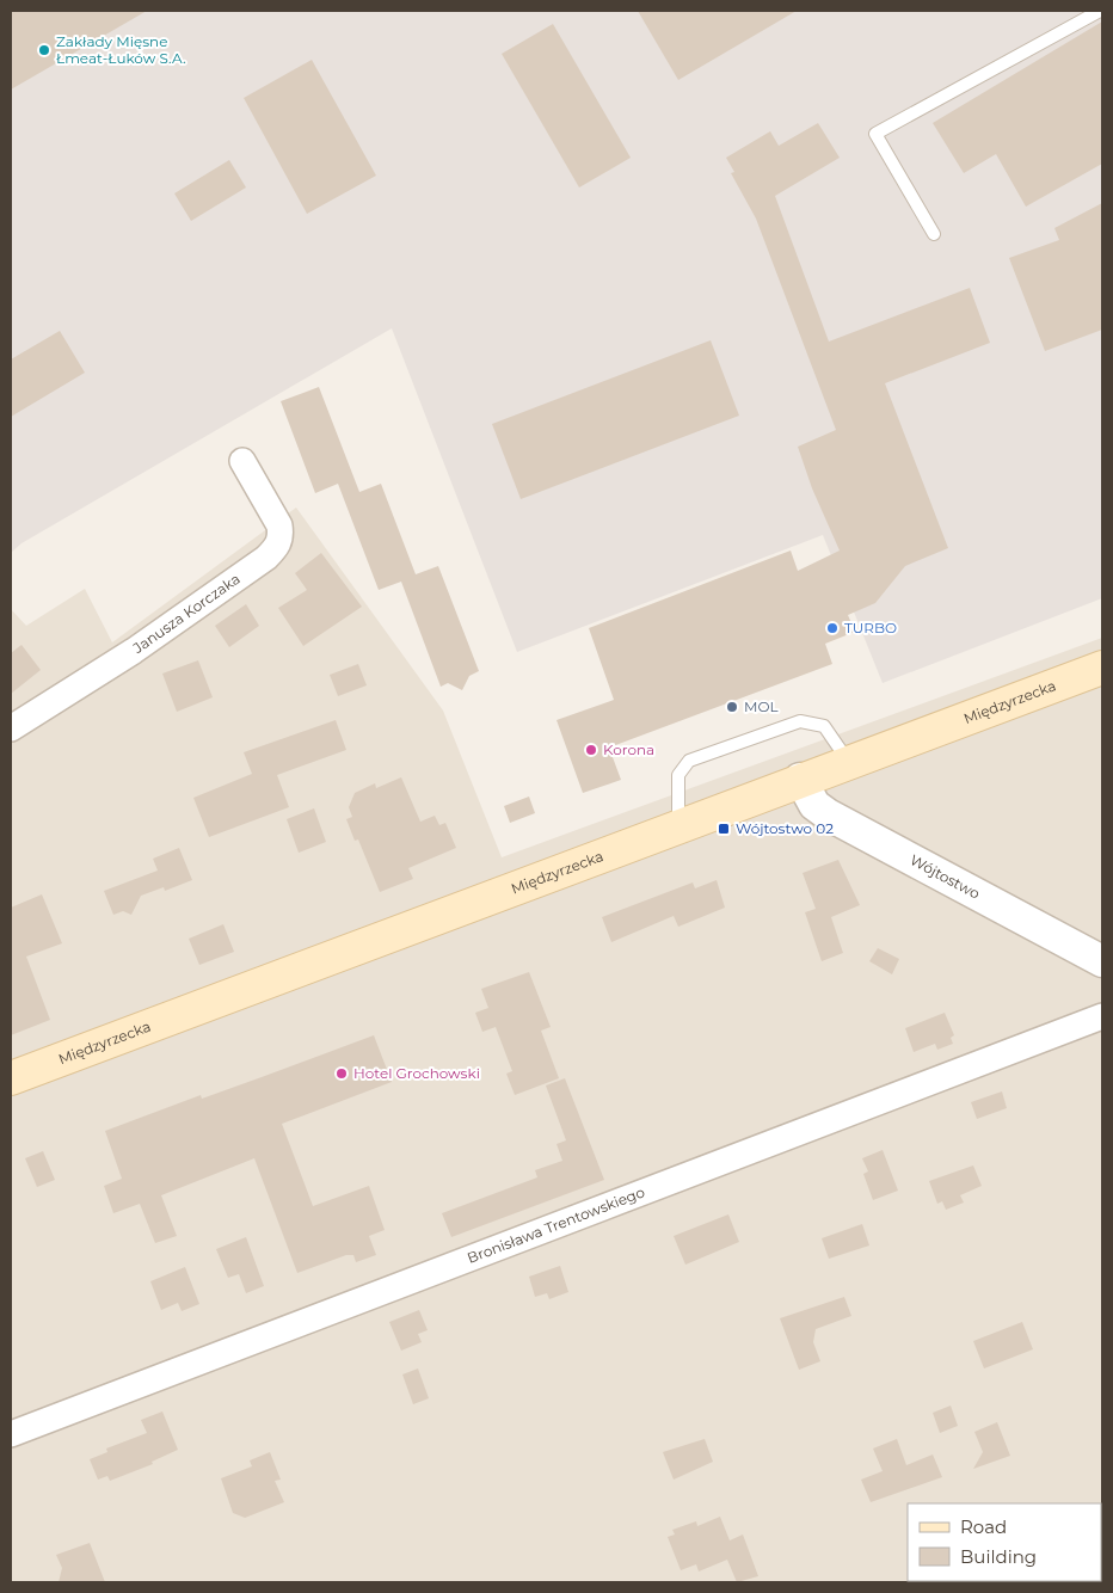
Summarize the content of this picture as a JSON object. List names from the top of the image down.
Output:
{
  "streets": {
    "main road": ["Międzyrzecka"],
    "street": ["Janusza Korczaka", "Wójtostwo", "Bronisława Trentowskiego"]
  },
  "crossings": [
    ["Międzyrzecka", "Wójtostwo"]
  ],
  "places": {
    "other": [
      "Zakłady Mięsne Łmeat-Łuków S.A.",
      "TURBO",
      "MOL",
      "Korona",
      "Hotel Grochowski"
    ],
    "transit": ["Wójtostwo 02"]
  },
  "legend": ["Road", "Building"]
}
